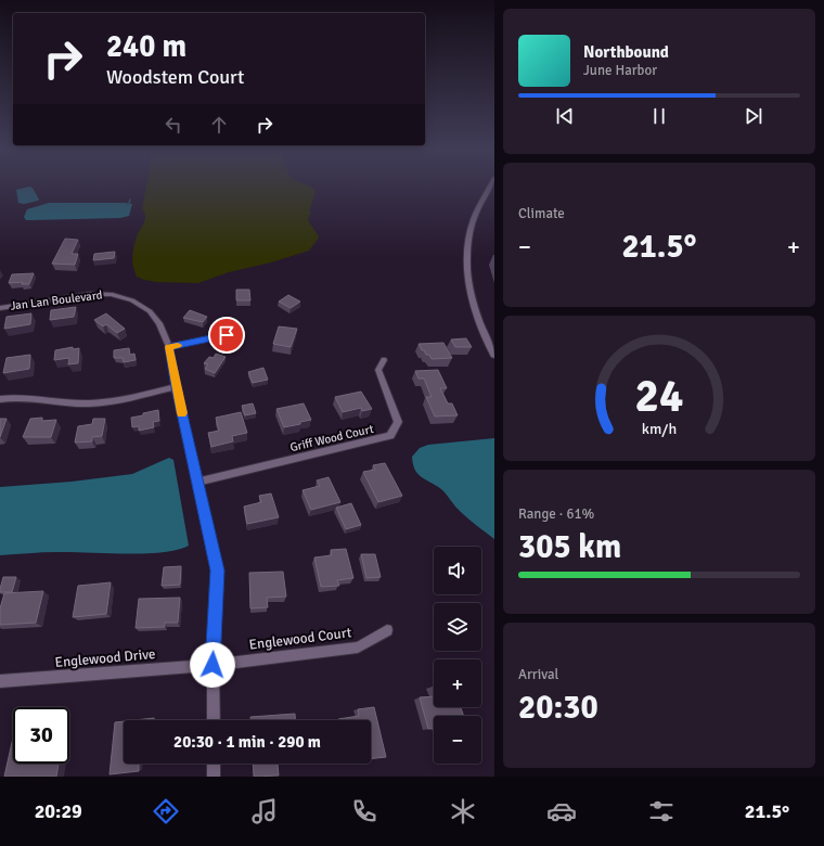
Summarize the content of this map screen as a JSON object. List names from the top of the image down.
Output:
{
  "streets": {
    "street": [
      "Jan Lan Boulevard",
      "Griff Wood Court",
      "Englewood Court",
      "Englewood Drive"
    ]
  },
  "crossings": [
    ["Jan Lan Boulevard", "Griff Wood Court"],
    ["Jan Lan Boulevard", "Englewood Court"],
    ["Jan Lan Boulevard", "Englewood Drive"],
    ["Englewood Court", "Englewood Drive"]
  ],
  "page": {
    "turn": ["240 m", "Woodstem Court"],
    "song": ["Northbound", "June Harbor"],
    "tile": [
      "Climate",
      ["Range · 61%", "305 km"],
      ["Arrival", "20:30"]
    ],
    "heat": ["−", "21.5°", "+"],
    "map_buttons": ["+", "−"],
    "limit": "30",
    "trip": "20:30 · 1 min · 290 m",
    "tabs": ["20:29", "21.5°"],
    "gauge": ["24", "km/h"]
  }
}
